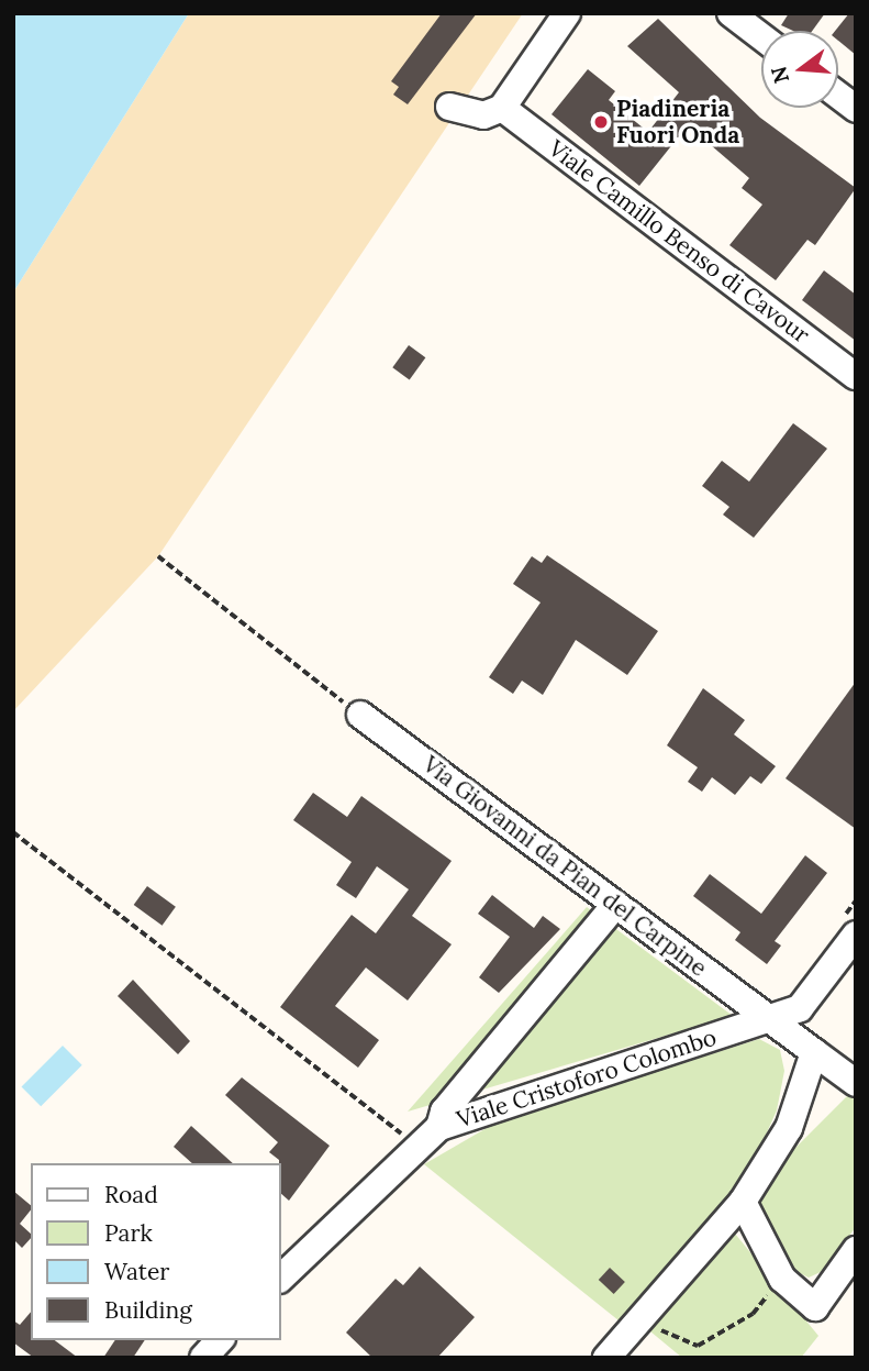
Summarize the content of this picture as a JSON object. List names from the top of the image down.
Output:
{
  "streets": {
    "street": ["Viale Camillo Benso di Cavour", "Via Giovanni da Pian del Carpine", "Viale Cristoforo Colombo"]
  },
  "crossings": [
    ["Via Giovanni da Pian del Carpine", "Viale Cristoforo Colombo"]
  ],
  "places": ["Piadineria Fuori Onda"],
  "legend": [
    "Road",
    "Park",
    "Water",
    "Building"
  ],
  "north": "left"
}
